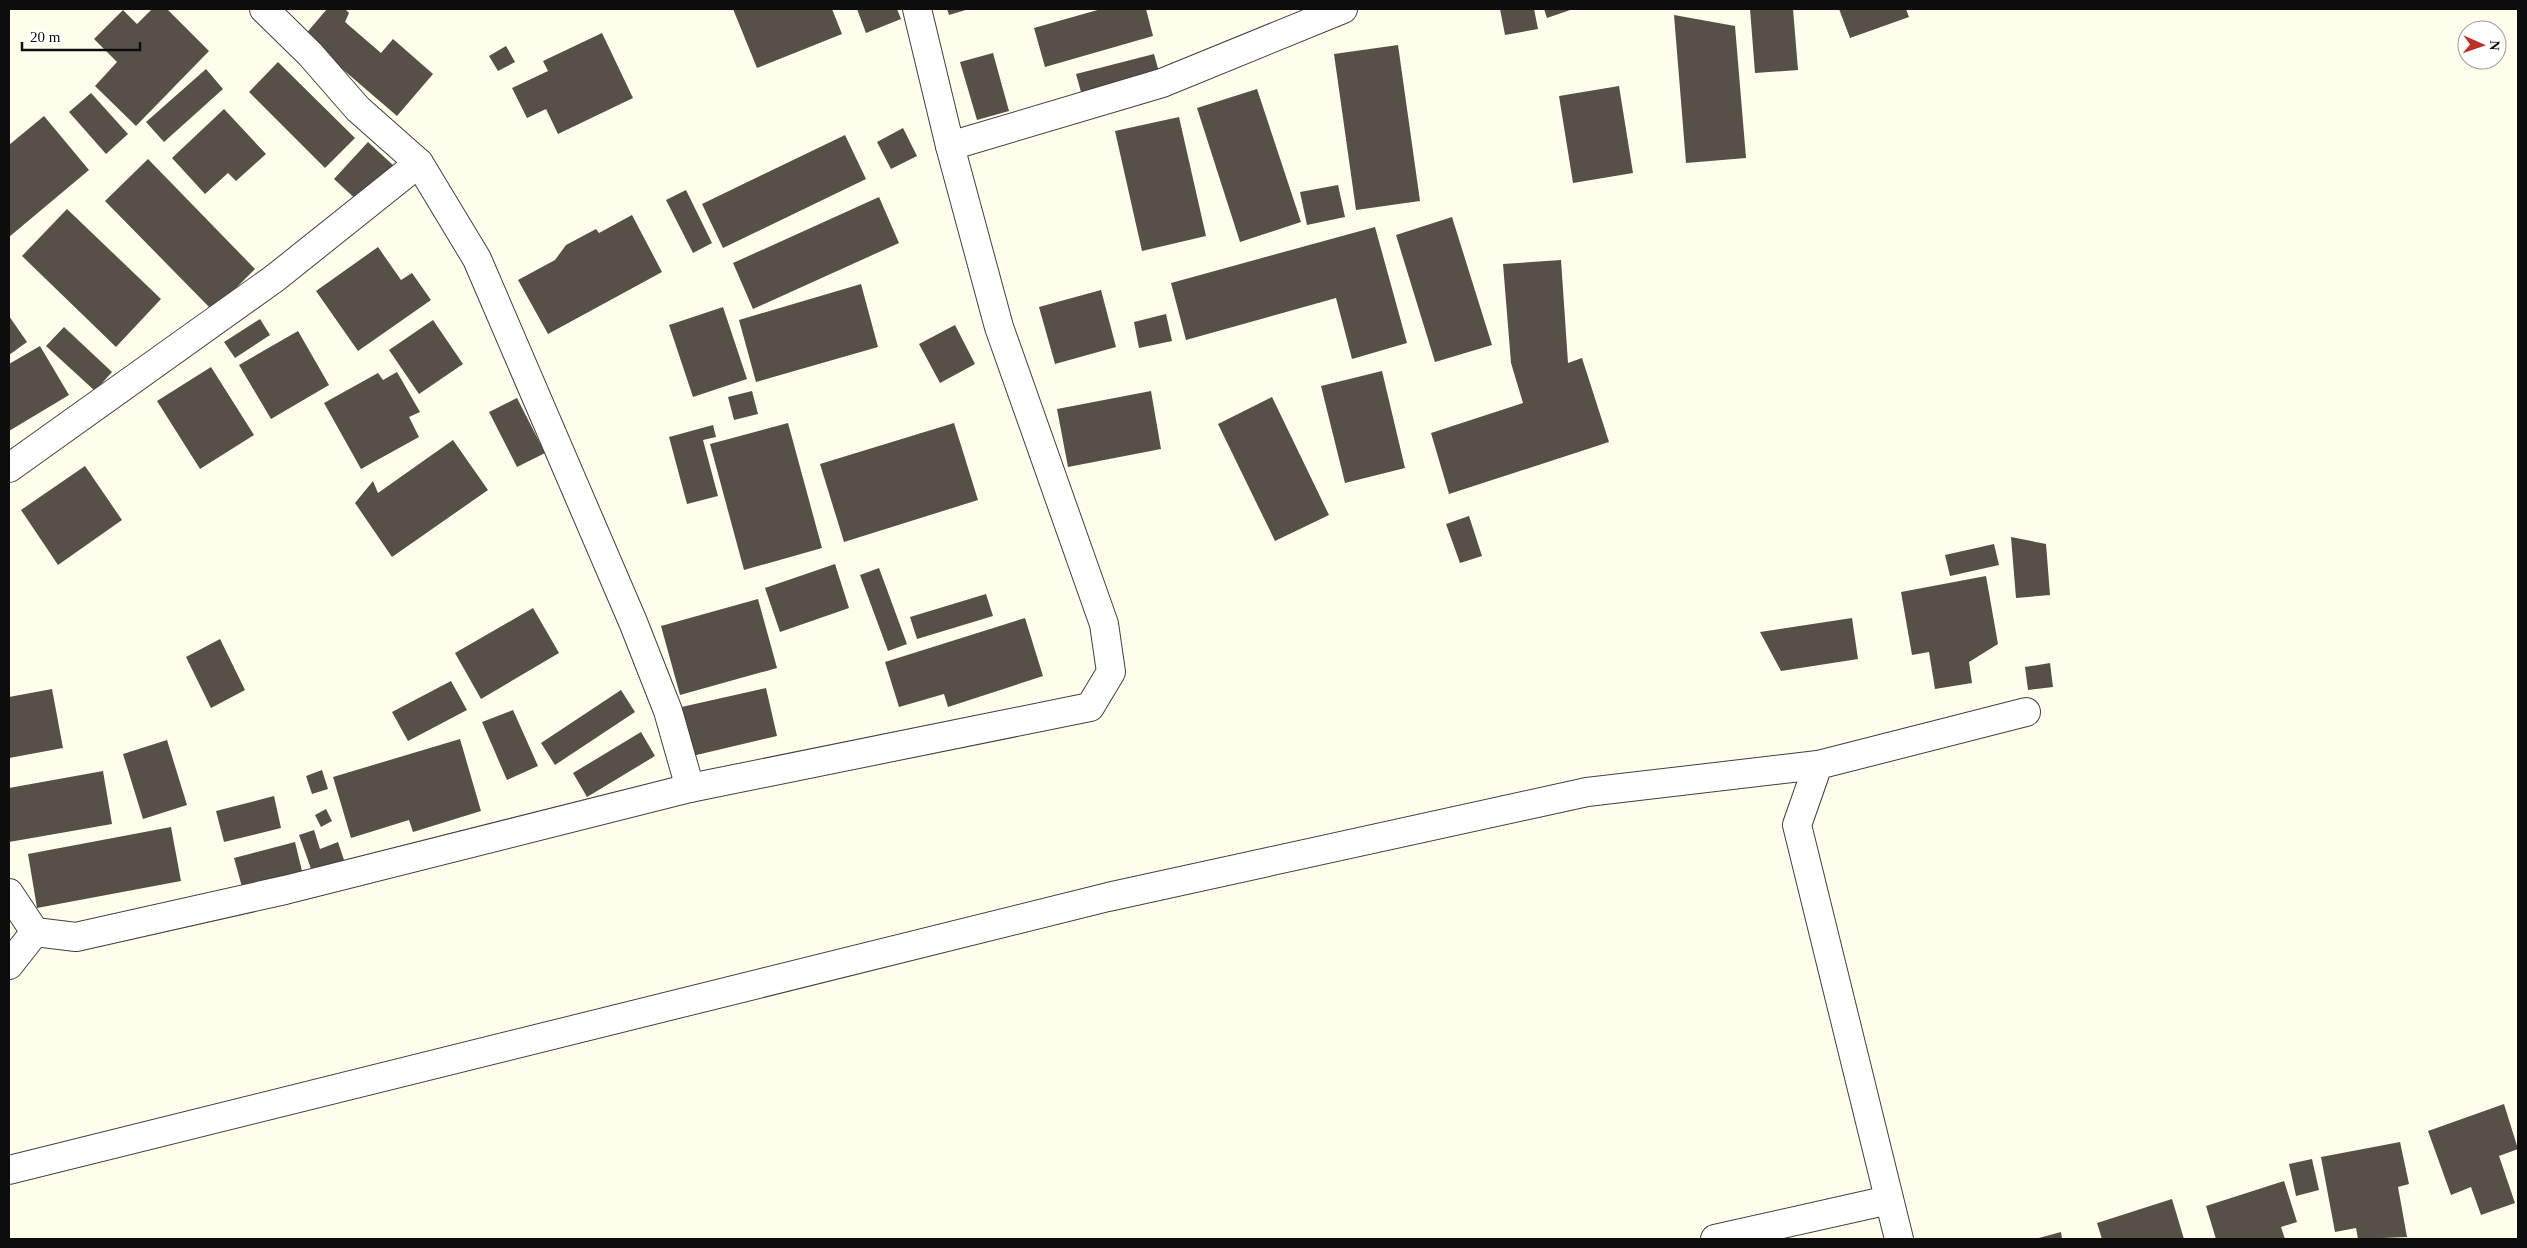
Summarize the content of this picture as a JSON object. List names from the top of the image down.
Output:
{
  "scale_bar": "20 m",
  "north": "right"
}
